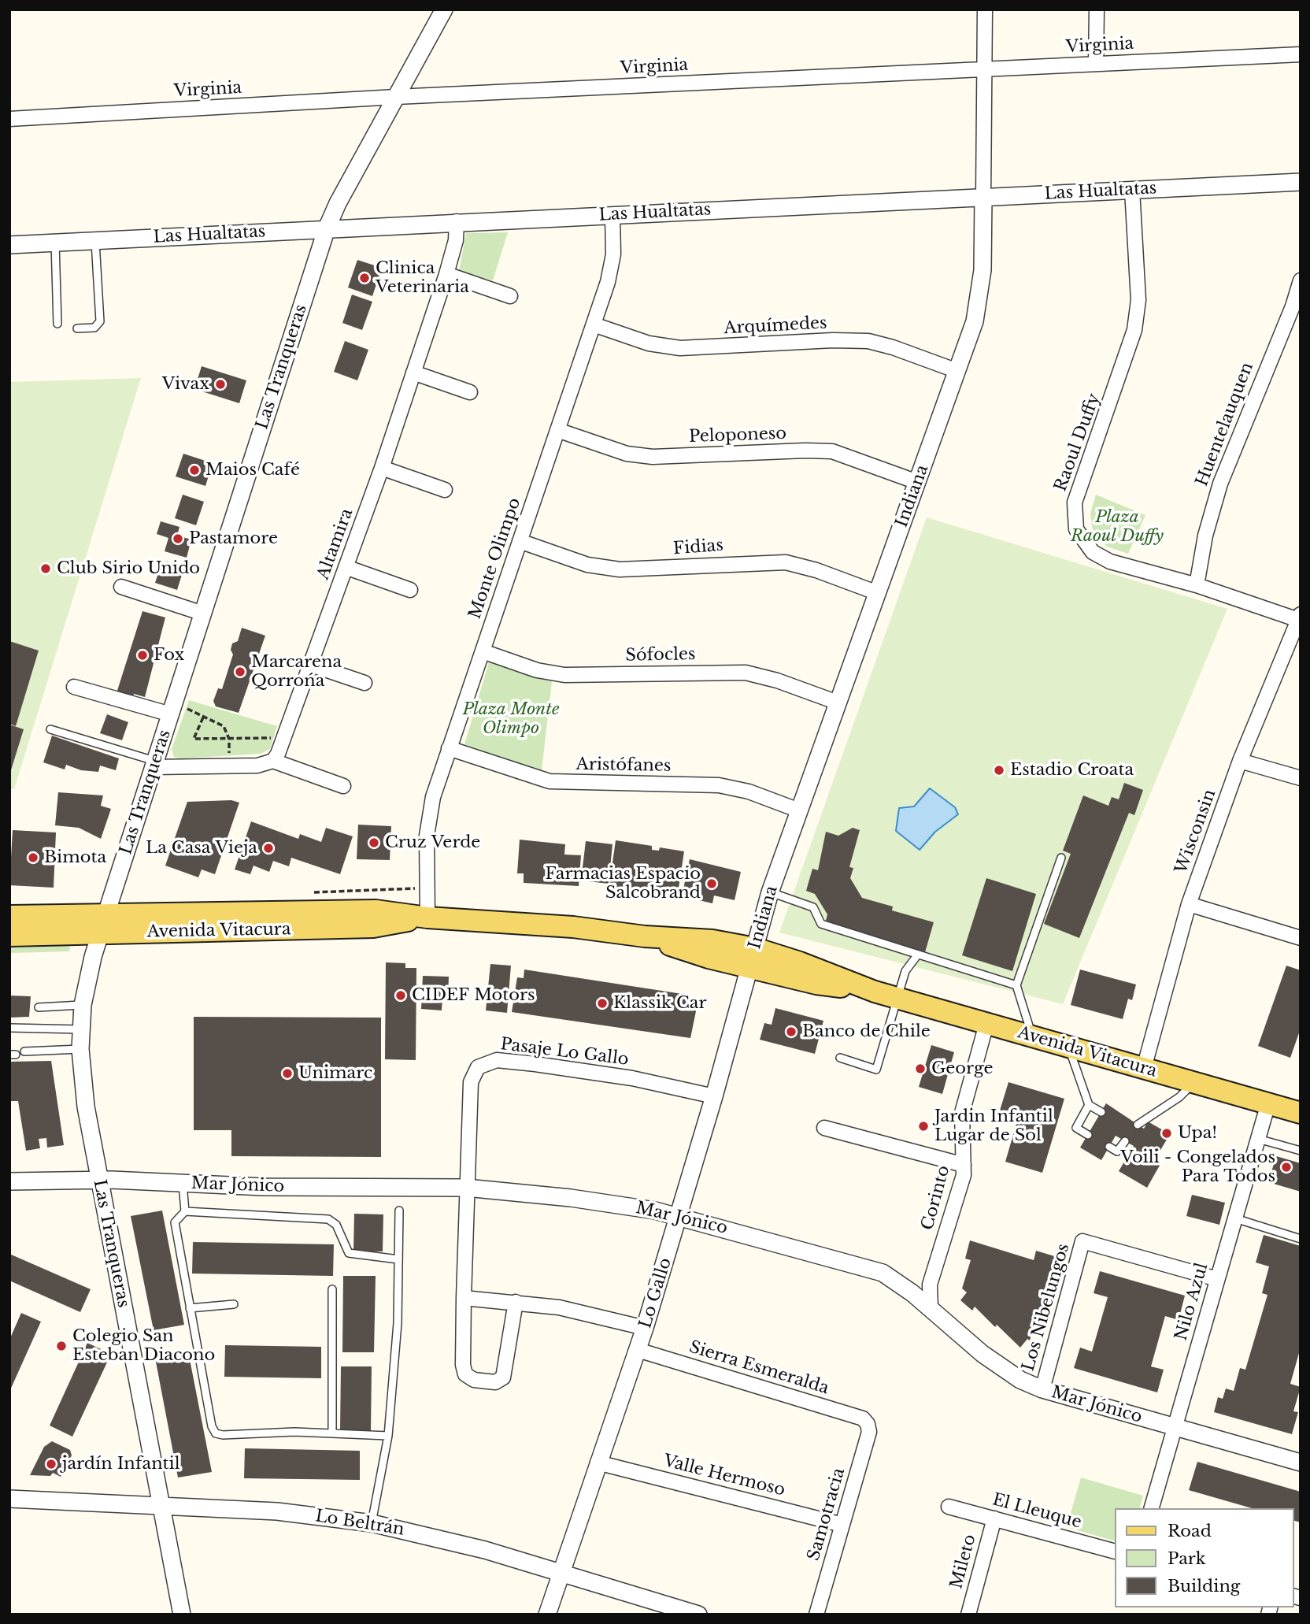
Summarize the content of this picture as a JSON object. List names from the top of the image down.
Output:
{
  "streets": {
    "main road": ["Avenida Vitacura"],
    "street": [
      "Virginia",
      "Las Hualtatas",
      "Arquímedes",
      "Las Tranqueras",
      "Huentelauquen",
      "Peloponeso",
      "Raoul Duffy",
      "Indiana",
      "Altamira",
      "Fidias",
      "Monte Olimpo",
      "Sófocles",
      "Aristófanes",
      "Wisconsin",
      "Pasaje Lo Gallo",
      "Mar Jónico",
      "Corinto",
      "Lo Gallo",
      "Nilo Azul",
      "Los Nibelungos",
      "Sierra Esmeralda",
      "Valle Hermoso",
      "El Lleuque",
      "Samotracia",
      "Lo Beltrán",
      "Mileto"
    ]
  },
  "crossings": [
    ["Virginia", "Las Tranqueras"],
    ["Virginia", "Indiana"],
    ["Las Hualtatas", "Las Tranqueras"],
    ["Las Hualtatas", "Raoul Duffy"],
    ["Las Hualtatas", "Indiana"],
    ["Las Hualtatas", "Altamira"],
    ["Las Hualtatas", "Monte Olimpo"],
    ["Arquímedes", "Indiana"],
    ["Arquímedes", "Monte Olimpo"],
    ["Las Tranqueras", "Avenida Vitacura"],
    ["Las Tranqueras", "Mar Jónico"],
    ["Las Tranqueras", "Lo Beltrán"],
    ["Huentelauquen", "Raoul Duffy"],
    ["Peloponeso", "Indiana"],
    ["Peloponeso", "Monte Olimpo"],
    ["Raoul Duffy", "Wisconsin"],
    ["Indiana", "Fidias"],
    ["Indiana", "Sófocles"],
    ["Indiana", "Aristófanes"],
    ["Indiana", "Avenida Vitacura"],
    ["Indiana", "Lo Gallo"],
    ["Fidias", "Monte Olimpo"],
    ["Monte Olimpo", "Sófocles"],
    ["Monte Olimpo", "Aristófanes"],
    ["Monte Olimpo", "Avenida Vitacura"],
    ["Wisconsin", "Avenida Vitacura"],
    ["Avenida Vitacura", "Corinto"],
    ["Avenida Vitacura", "Lo Gallo"],
    ["Avenida Vitacura", "Nilo Azul"],
    ["Pasaje Lo Gallo", "Mar Jónico"],
    ["Pasaje Lo Gallo", "Lo Gallo"],
    ["Mar Jónico", "Corinto"],
    ["Mar Jónico", "Lo Gallo"],
    ["Mar Jónico", "Nilo Azul"],
    ["Mar Jónico", "Los Nibelungos"],
    ["Lo Gallo", "Sierra Esmeralda"],
    ["Lo Gallo", "Valle Hermoso"],
    ["Lo Gallo", "Lo Beltrán"],
    ["Nilo Azul", "Los Nibelungos"],
    ["Sierra Esmeralda", "Samotracia"],
    ["Valle Hermoso", "Samotracia"],
    ["El Lleuque", "Mileto"]
  ],
  "parks": ["Plaza Raoul Duffy", "Plaza Monte Olimpo"],
  "places": [
    "Clinica Veterinaria",
    "Vivax",
    "Maios Café",
    "Pastamore",
    "Club Sirio Unido",
    "Fox",
    "Marcarena Qorrońa",
    "Estadio Croata",
    "Cruz Verde",
    "La Casa Vieja",
    "Bimota",
    "Farmacias Espacio Salcobrand",
    "CIDEF Motors",
    "Klassik Car",
    "Banco de Chile",
    "George",
    "Unimarc",
    "Jardin Infantil Lugar de Sol",
    "Upa!",
    "Voili - Congelados Para Todos",
    "Colegio San Esteban Diacono",
    "jardín Infantil"
  ],
  "legend": ["Road", "Park", "Building"]
}
